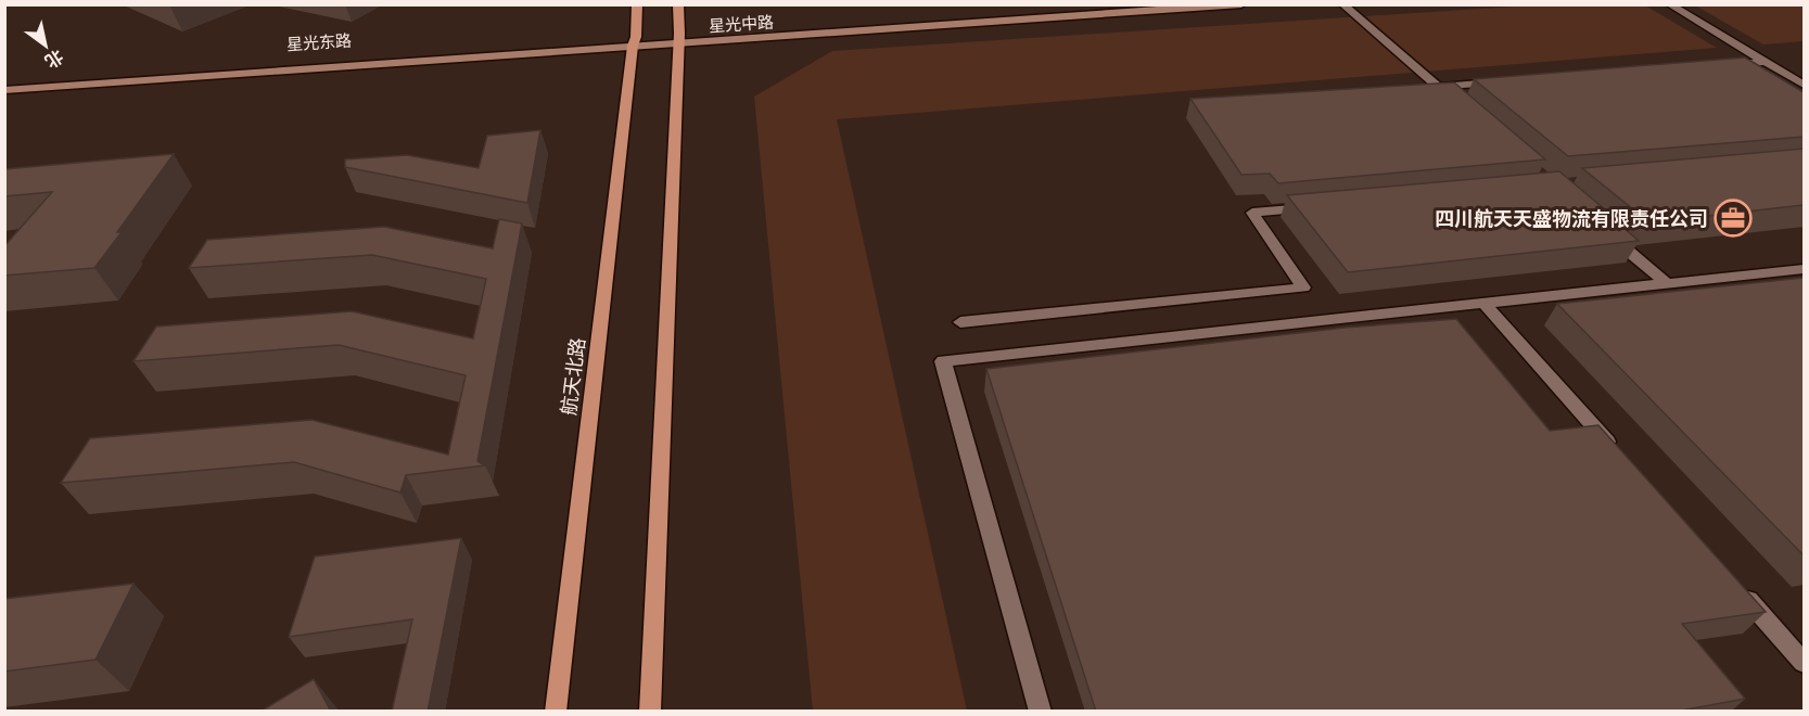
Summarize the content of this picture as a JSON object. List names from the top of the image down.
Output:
{
  "streets": {
    "main road": ["星光中路", "星光东路", "航天北路"]
  },
  "crossings": [
    ["星光中路", "星光东路"],
    ["星光中路", "航天北路"],
    ["星光东路", "航天北路"]
  ],
  "places": {
    "office": ["四川航天天盛物流有限责任公司"]
  },
  "north": "bottom right"
}
